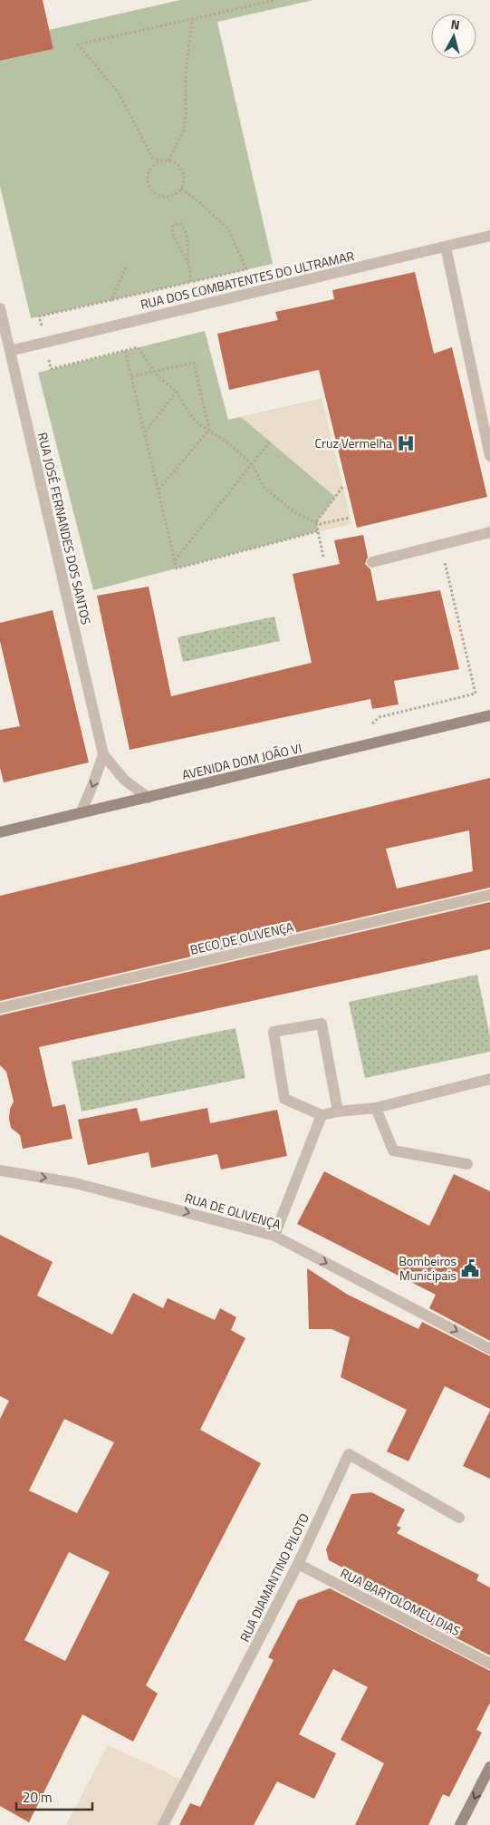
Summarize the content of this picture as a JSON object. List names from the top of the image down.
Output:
{
  "streets": {
    "main road": ["AVENIDA DOM JOÃO VI"],
    "street": [
      "RUA DOS COMBATENTES DO ULTRAMAR",
      "RUA JOSÉ FERNANDES DOS SANTOS",
      "BECO DE OLIVENÇA",
      "RUA DE OLIVENÇA",
      "RUA DIAMANTINO PILOTO",
      "RUA BARTOLOMEU DIAS"
    ]
  },
  "crossings": [
    ["RUA DOS COMBATENTES DO ULTRAMAR", "RUA JOSÉ FERNANDES DOS SANTOS"],
    ["RUA JOSÉ FERNANDES DOS SANTOS", "AVENIDA DOM JOÃO VI"],
    ["RUA DIAMANTINO PILOTO", "RUA BARTOLOMEU DIAS"]
  ],
  "one_way": ["RUA DE OLIVENÇA"],
  "places": {
    "hospital": ["Cruz Vermelha"],
    "public building": ["Bombeiros Municipais"]
  },
  "scale_bar": "20 m",
  "north": "top"
}
